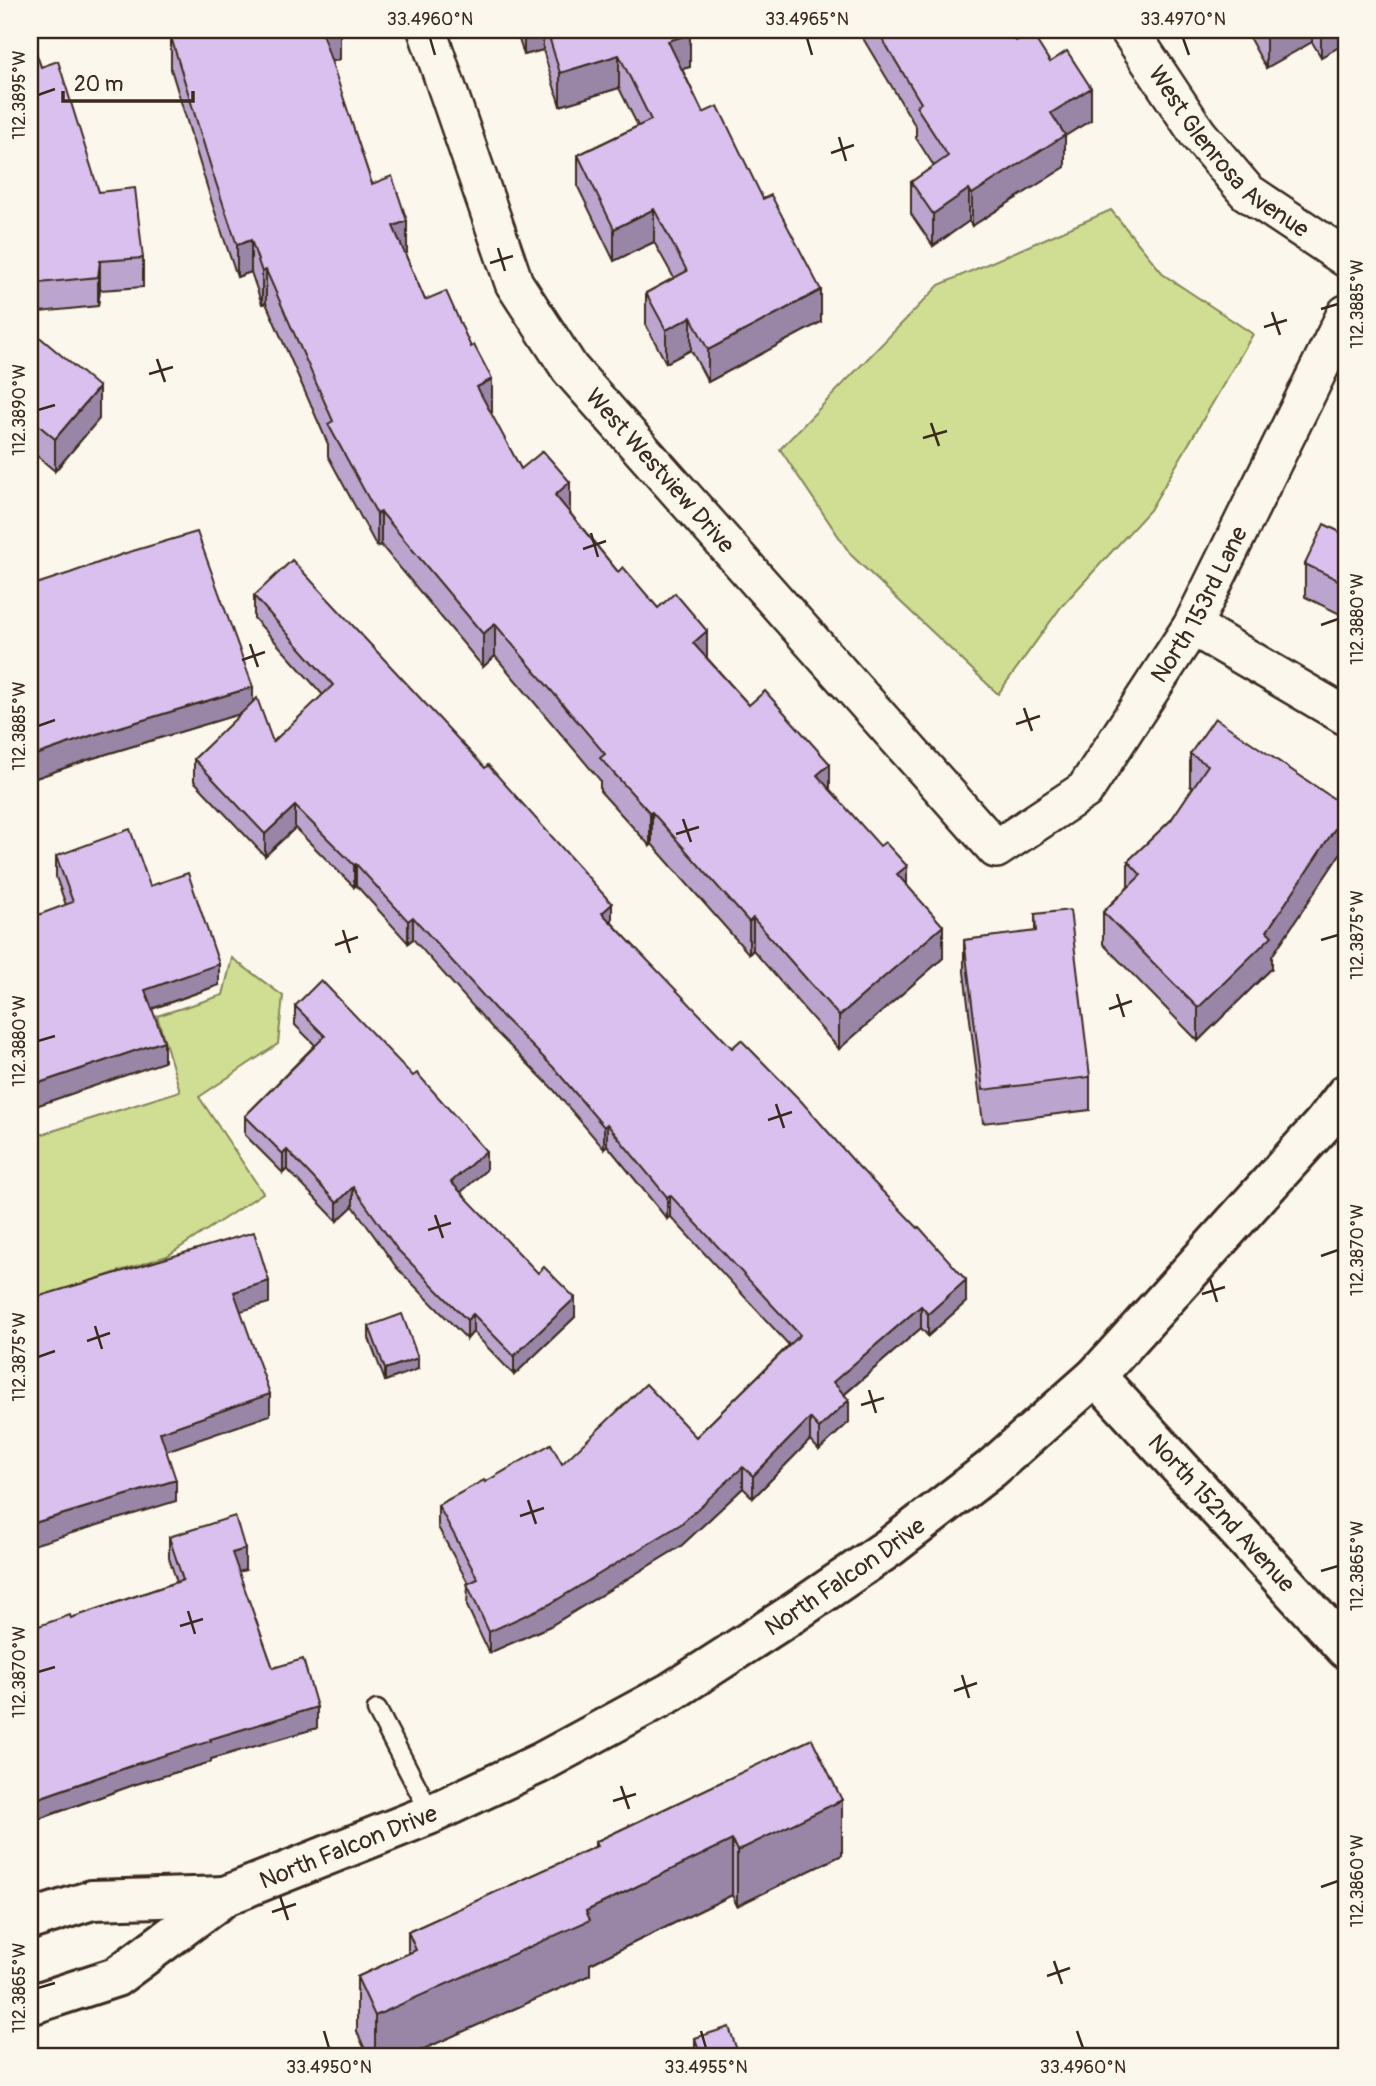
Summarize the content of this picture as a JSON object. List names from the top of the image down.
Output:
{
  "streets": {
    "street": [
      "West Glenrosa Avenue",
      "West Westview Drive",
      "North 153rd Lane",
      "North 152nd Avenue",
      "North Falcon Drive"
    ]
  },
  "crossings": [
    ["West Westview Drive", "North 153rd Lane"],
    ["North 152nd Avenue", "North Falcon Drive"]
  ],
  "scale_bar": "20 m",
  "coordinates": [
    "33.4960°N",
    "33.4965°N",
    "33.4970°N",
    "112.3895°W",
    "112.3885°W",
    "112.3890°W",
    "112.3880°W",
    "112.3875°W",
    "112.3870°W",
    "112.3865°W",
    "112.3860°W",
    "33.4950°N",
    "33.4955°N"
  ]
}
